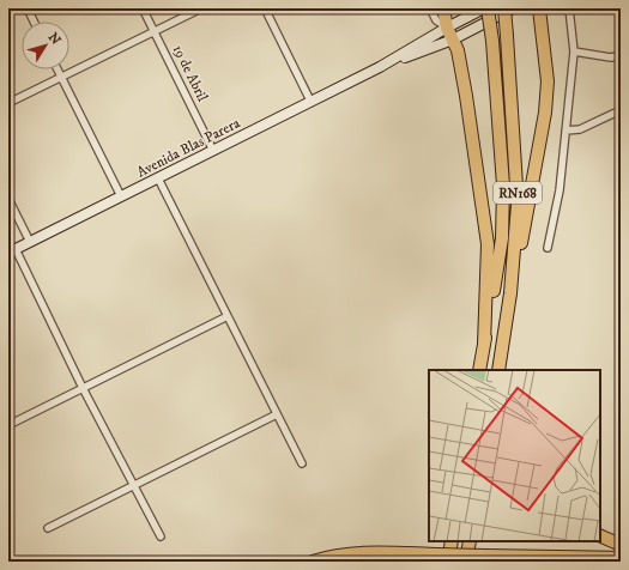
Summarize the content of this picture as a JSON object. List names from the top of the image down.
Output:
{
  "streets": {
    "highway": ["RN168"],
    "main road": ["Avenida Blas Parera"],
    "street": ["19 de Abril"]
  },
  "crossings": [
    ["19 de Abril", "Avenida Blas Parera"]
  ],
  "north": "top right"
}
